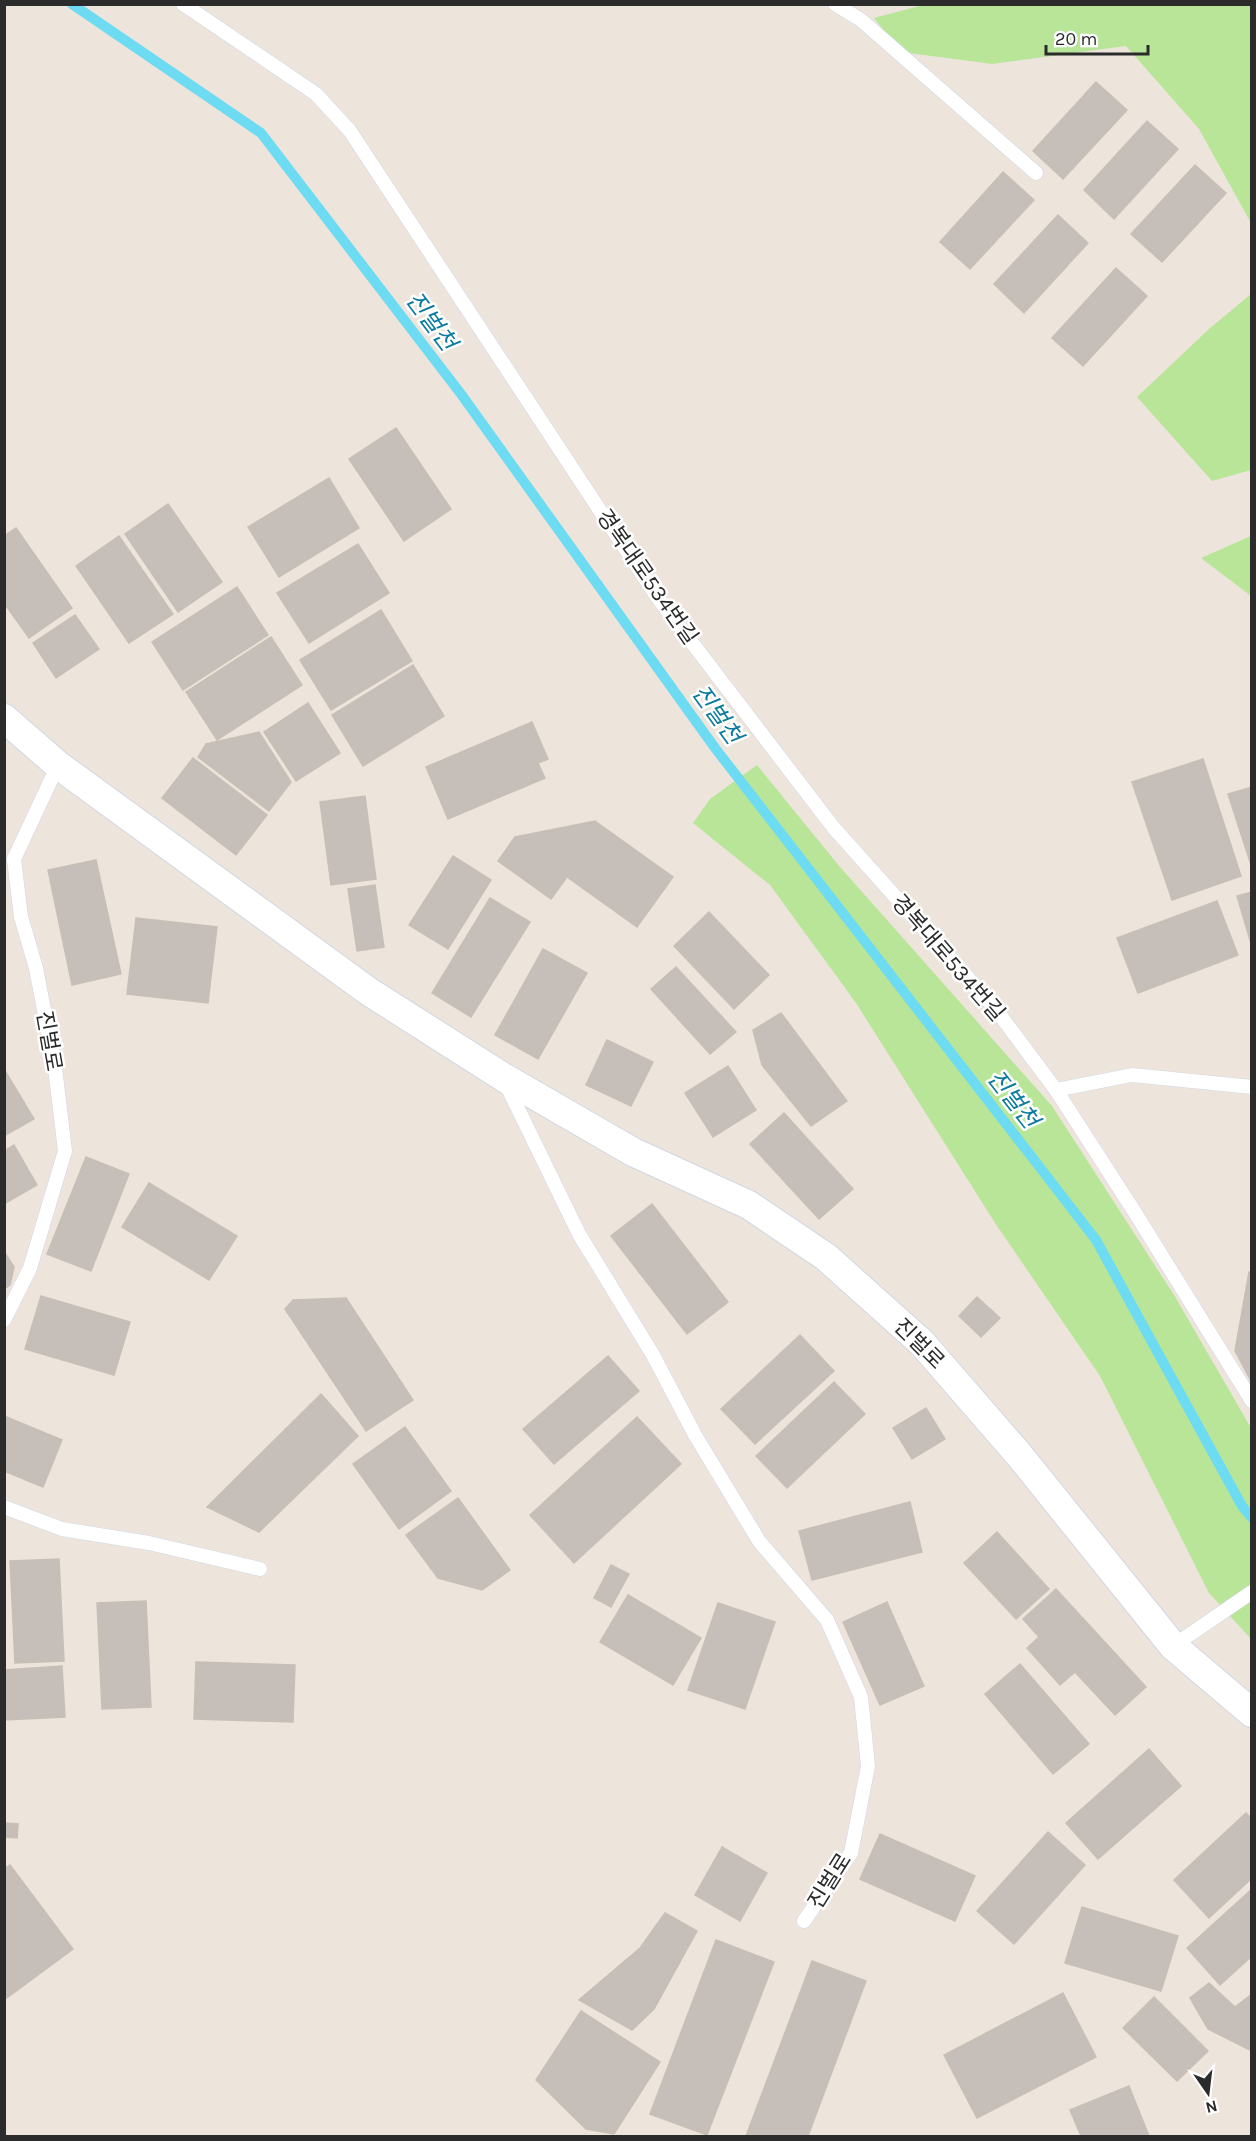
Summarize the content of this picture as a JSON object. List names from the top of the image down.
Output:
{
  "streets": {
    "street": ["진벌로"],
    "lane": ["경복대로534번길"]
  },
  "water": ["진벌천"],
  "scale_bar": "20 m",
  "north": "bottom"
}
